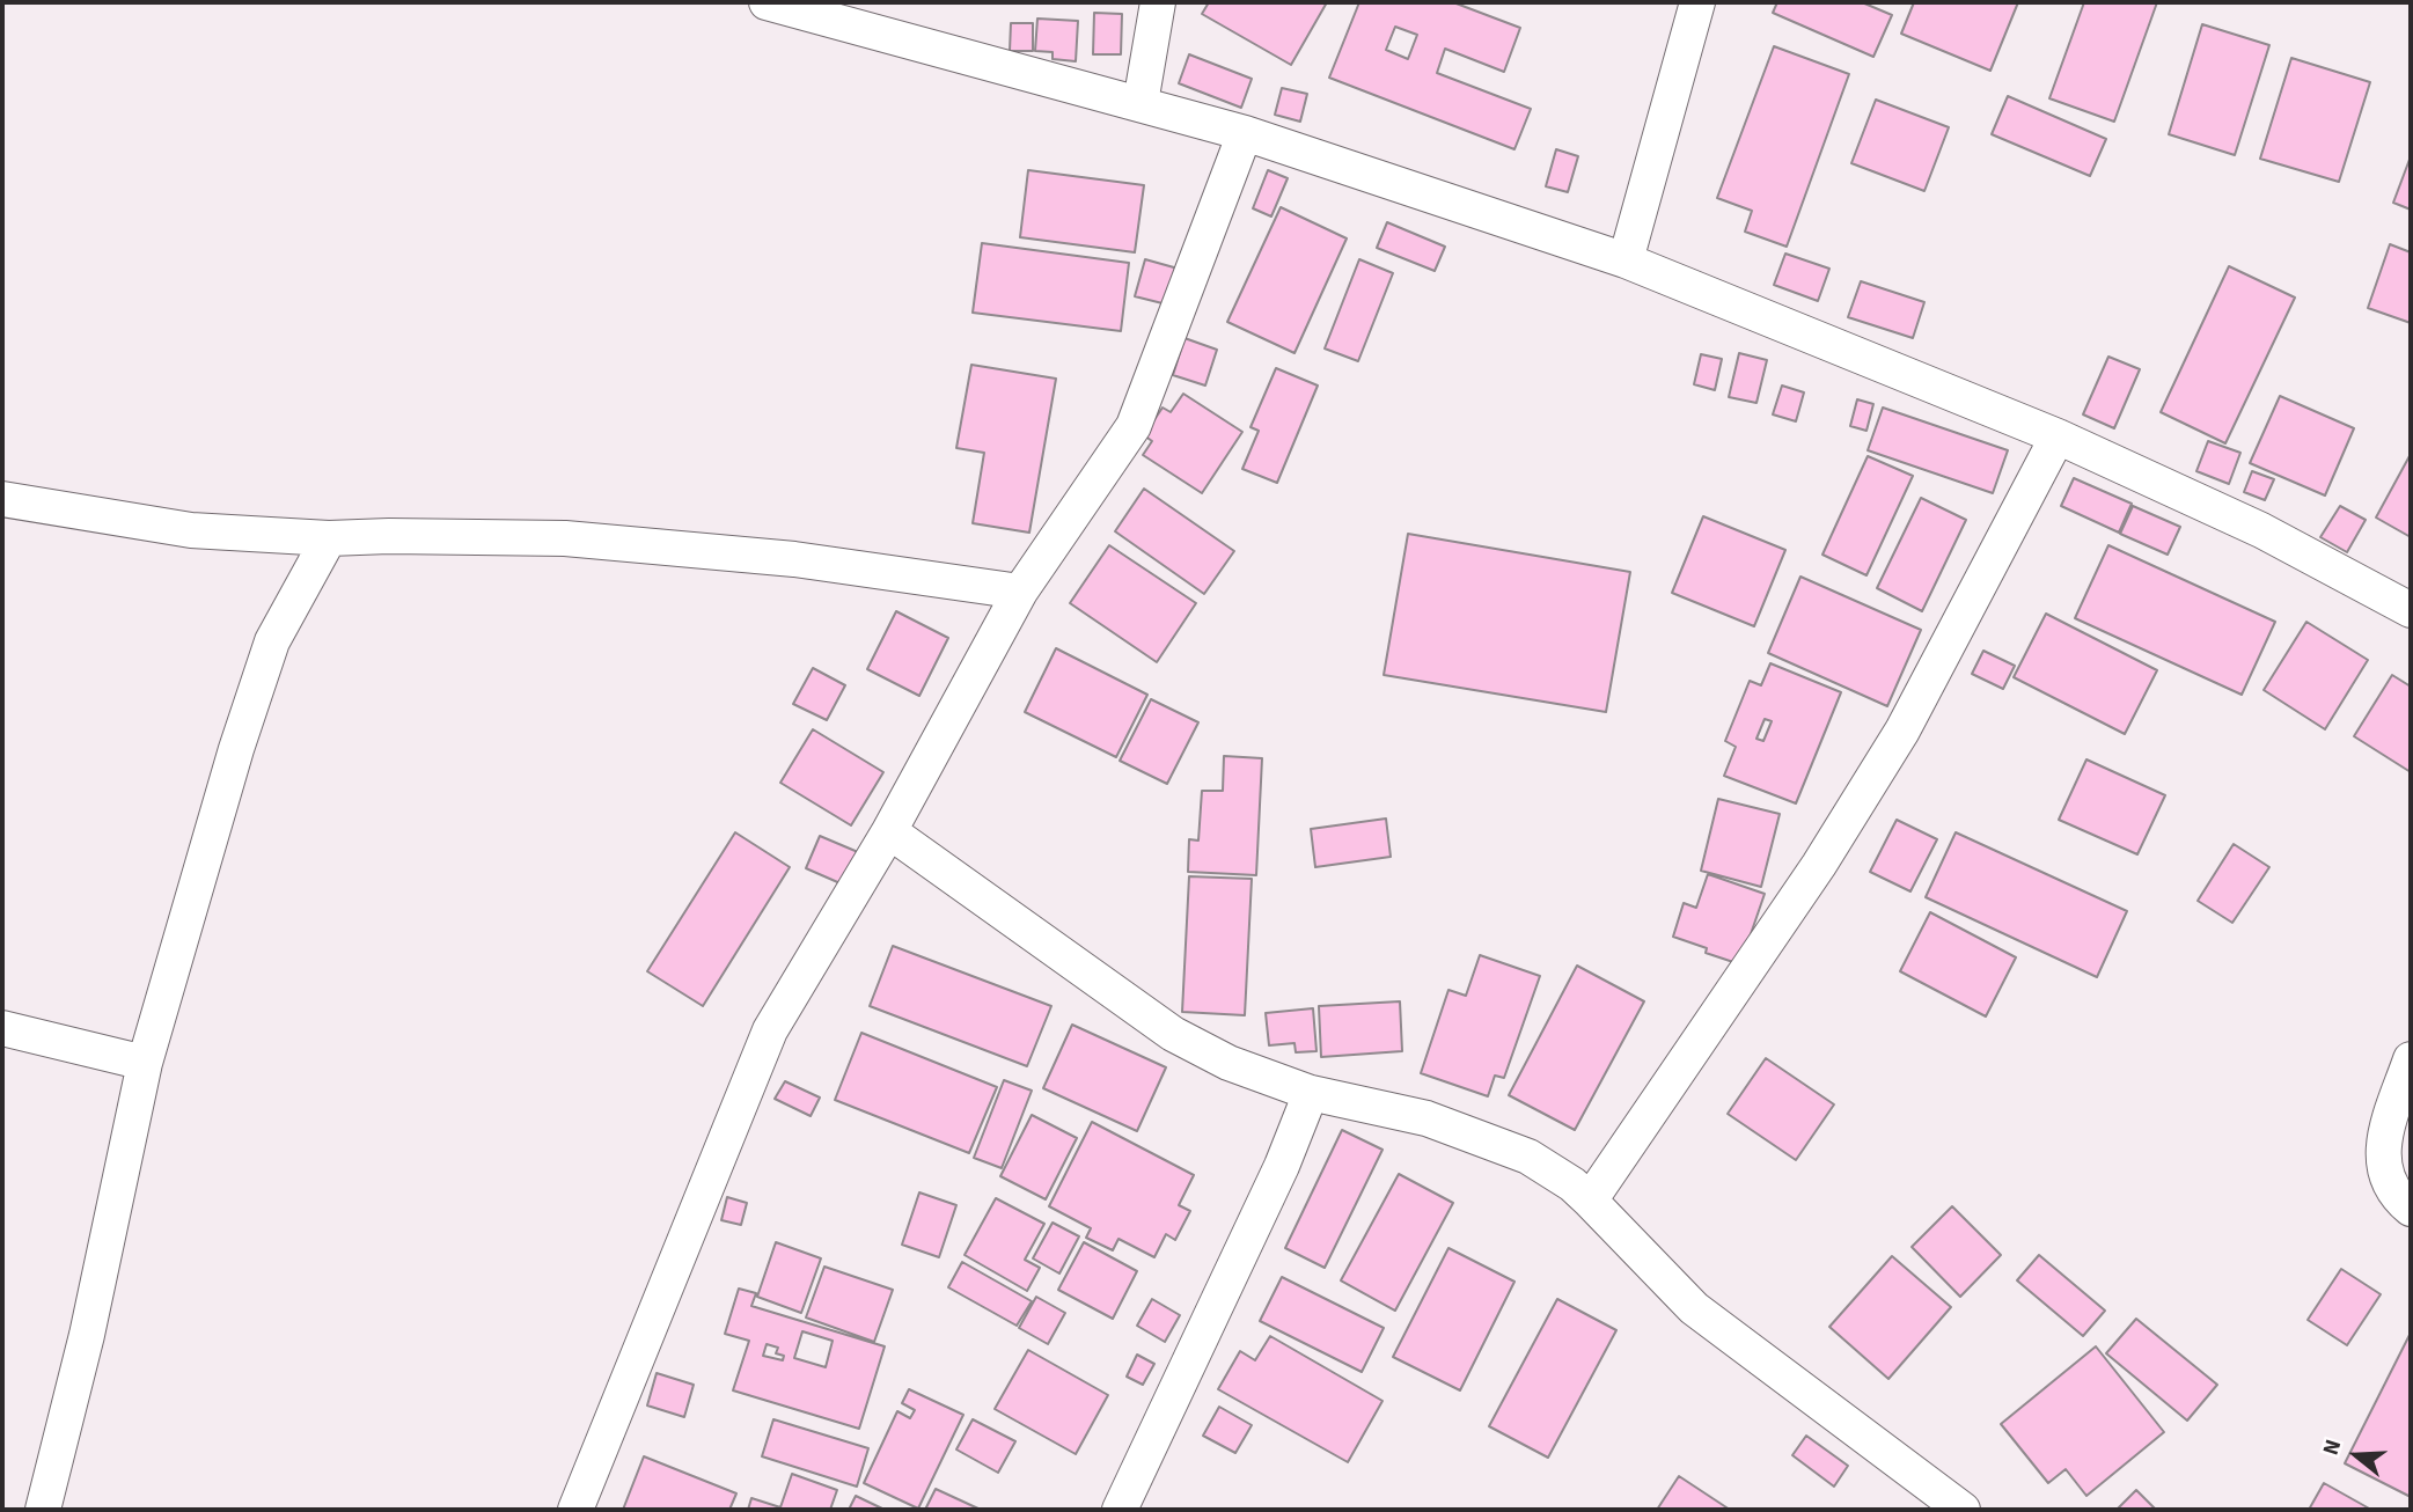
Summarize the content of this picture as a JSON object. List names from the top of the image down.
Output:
{
  "north": "left"
}
